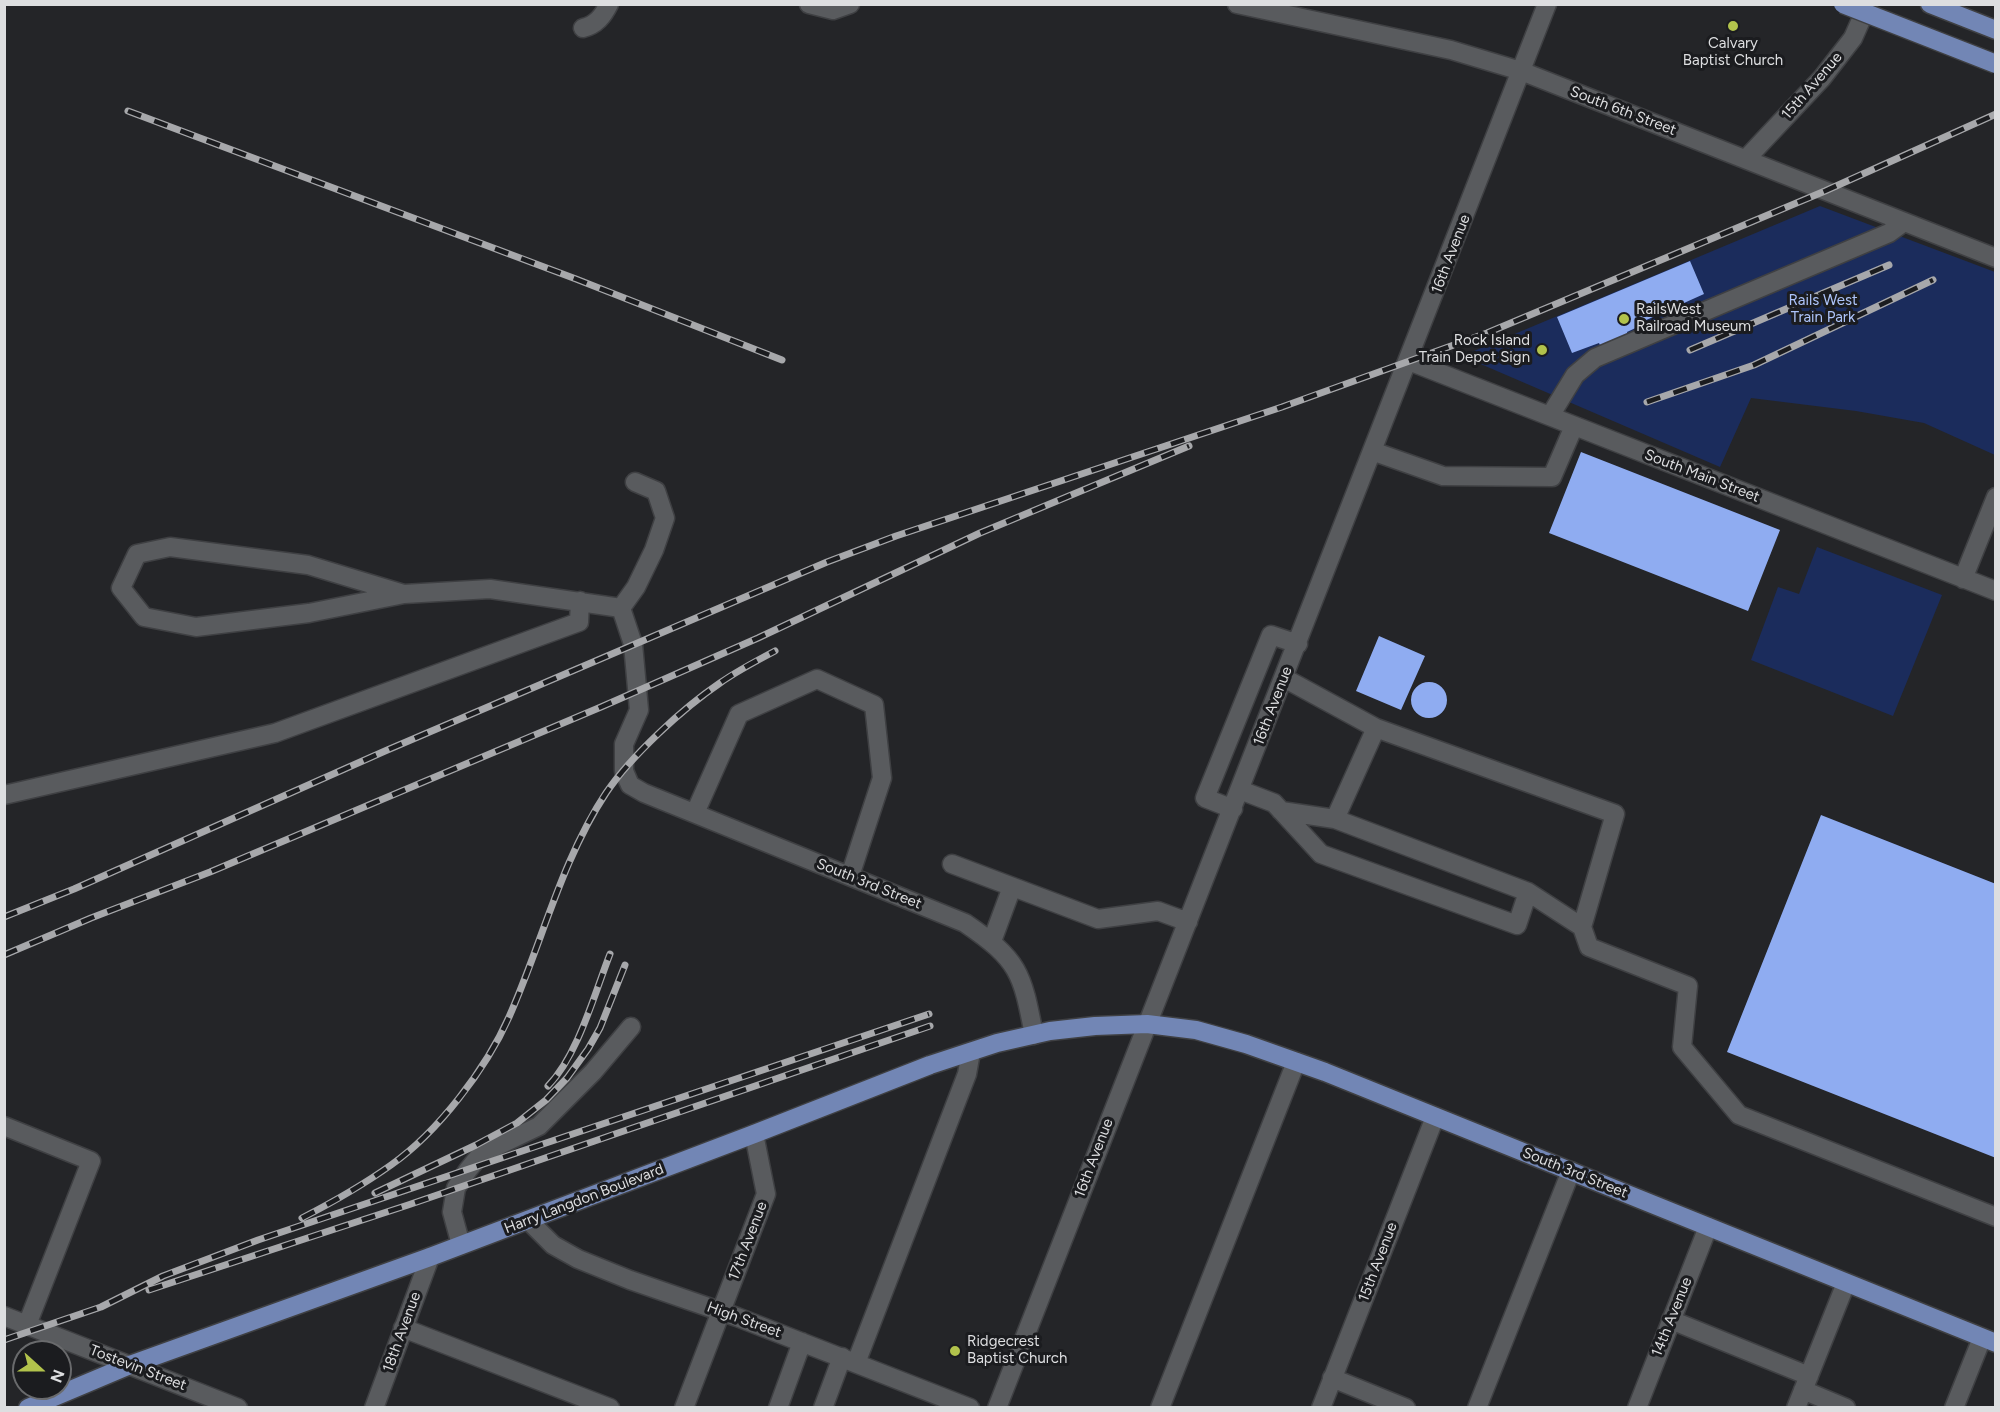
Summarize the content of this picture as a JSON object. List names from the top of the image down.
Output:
{
  "streets": {
    "main road": ["South 3rd Street", "Harry Langdon Boulevard"],
    "street": [
      "15th Avenue",
      "South 6th Street",
      "16th Avenue",
      "South Main Street",
      "17th Avenue",
      "14th Avenue",
      "High Street",
      "18th Avenue",
      "Tostevin Street"
    ]
  },
  "crossings": [
    ["15th Avenue", "South 6th Street"],
    ["15th Avenue", "South 3rd Street"],
    ["South 6th Street", "16th Avenue"],
    ["16th Avenue", "South Main Street"],
    ["16th Avenue", "South 3rd Street"],
    ["16th Avenue", "Harry Langdon Boulevard"],
    ["South 3rd Street", "Harry Langdon Boulevard"],
    ["South 3rd Street", "14th Avenue"],
    ["Harry Langdon Boulevard", "17th Avenue"],
    ["Harry Langdon Boulevard", "High Street"],
    ["Harry Langdon Boulevard", "18th Avenue"],
    ["Harry Langdon Boulevard", "Tostevin Street"],
    ["17th Avenue", "High Street"]
  ],
  "parks": ["Rails West Train Park"],
  "places": [
    "Calvary Baptist Church",
    "RailsWest Railroad Museum",
    "Rock Island Train Depot Sign",
    "Ridgecrest Baptist Church"
  ],
  "north": "right"
}
